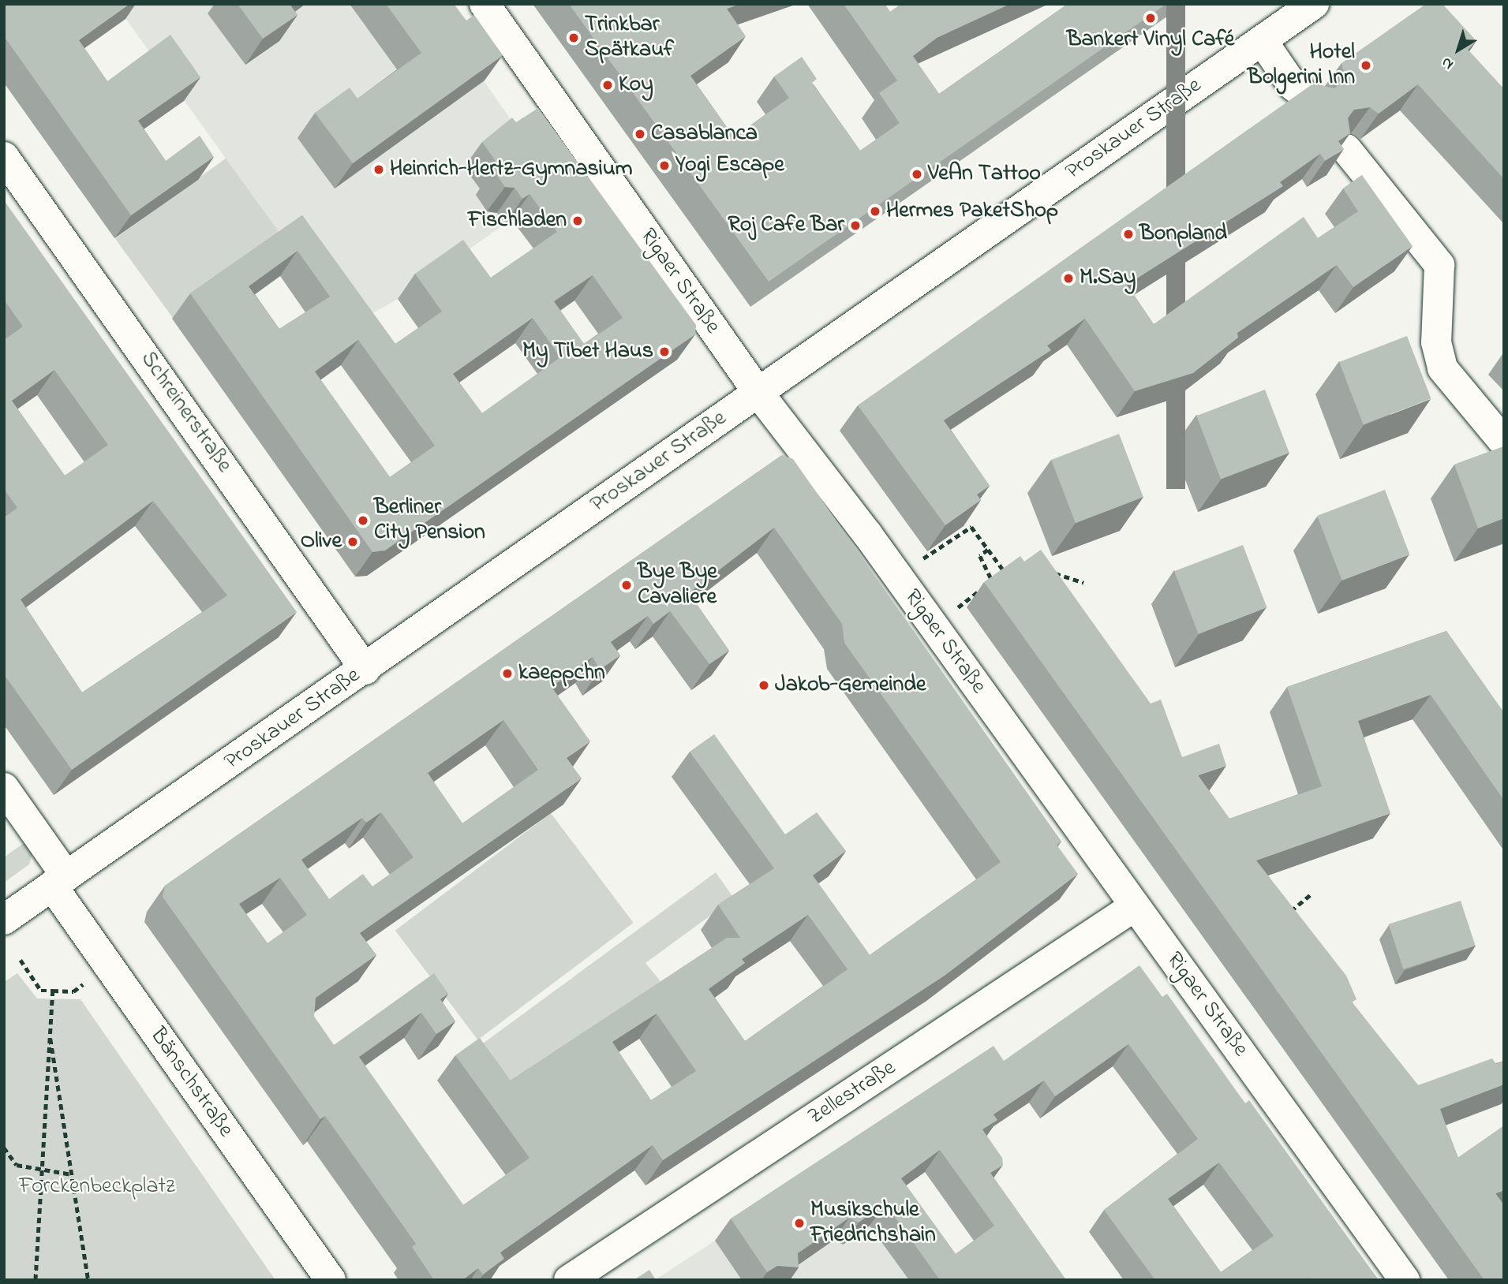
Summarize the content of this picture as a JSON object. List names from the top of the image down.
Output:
{
  "streets": {
    "street": [
      "Proskauer Straße",
      "Rigaer Straße",
      "Schreinerstraße",
      "Bänschstraße",
      "Zellestraße"
    ]
  },
  "crossings": [
    ["Proskauer Straße", "Rigaer Straße"],
    ["Proskauer Straße", "Schreinerstraße"],
    ["Proskauer Straße", "Bänschstraße"],
    ["Rigaer Straße", "Zellestraße"]
  ],
  "parks": ["Forckenbeckplatz"],
  "places": [
    "Bankert Vinyl Café",
    "Trinkbar Spätkauf",
    "Hotel Bolgerini Inn",
    "Koy",
    "Casablanca",
    "Yogi Escape",
    "Heinrich-Hertz-Gymnasium",
    "VeAn Tattoo",
    "Hermes PaketShop",
    "Fischladen",
    "Roj Cafe Bar",
    "Bonpland",
    "M.Say",
    "My Tibet Haus",
    "Berliner City Pension",
    "Olive",
    "Bye Bye Cavaliere",
    "kaeppchn",
    "Jakob-Gemeinde",
    "Musikschule Friedrichshain"
  ],
  "north": "bottom left"
}
